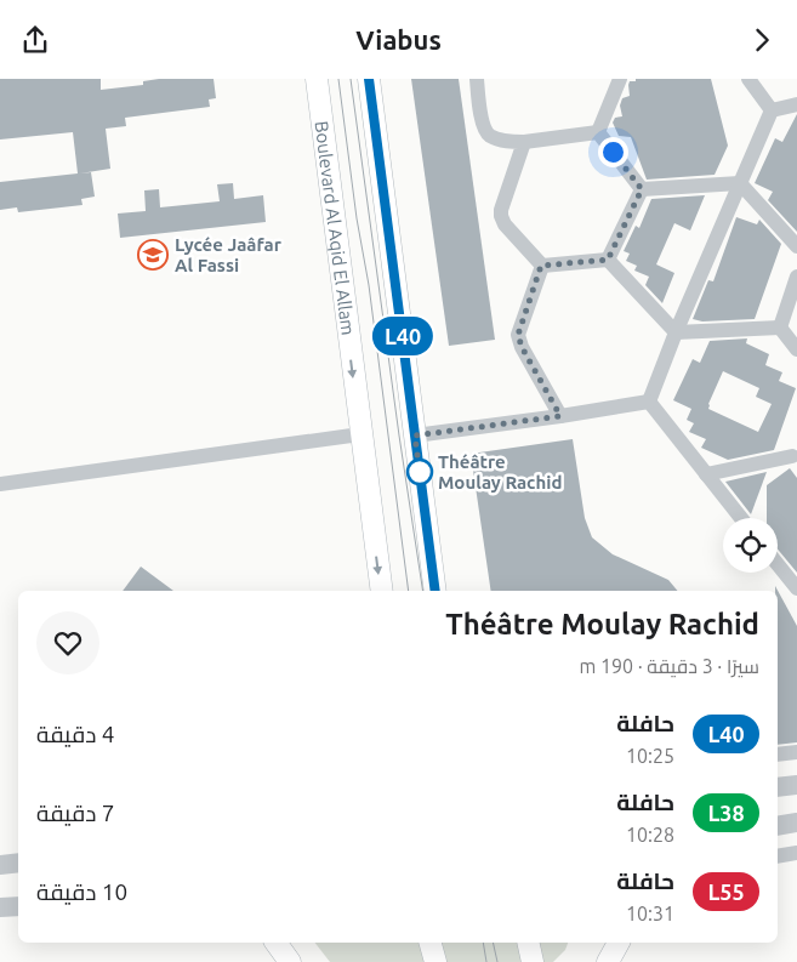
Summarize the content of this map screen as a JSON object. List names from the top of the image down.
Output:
{
  "streets": {
    "main road": ["Boulevard Al Aqid El Allam"]
  },
  "places": {
    "school or university": ["Lycée Jaâfar Al Fassi"],
    "other": ["Théâtre Moulay Rachid"]
  },
  "lines": ["bus line L40"],
  "page": {
    "header": "Viabus",
    "on_map": "L40",
    "heading": ["Théâtre Moulay Rachid", "سيرًا · 3 دقيقة · 190 m"],
    "list": [
      {
        "mark": "L40",
        "name": "حافلة",
        "note": "10:25",
        "value": "4 دقيقة"
      },
      {
        "mark": "L38",
        "name": "حافلة",
        "note": "10:28",
        "value": "7 دقيقة"
      },
      {
        "mark": "L55",
        "name": "حافلة",
        "note": "10:31",
        "value": "10 دقيقة"
      }
    ]
  }
}
